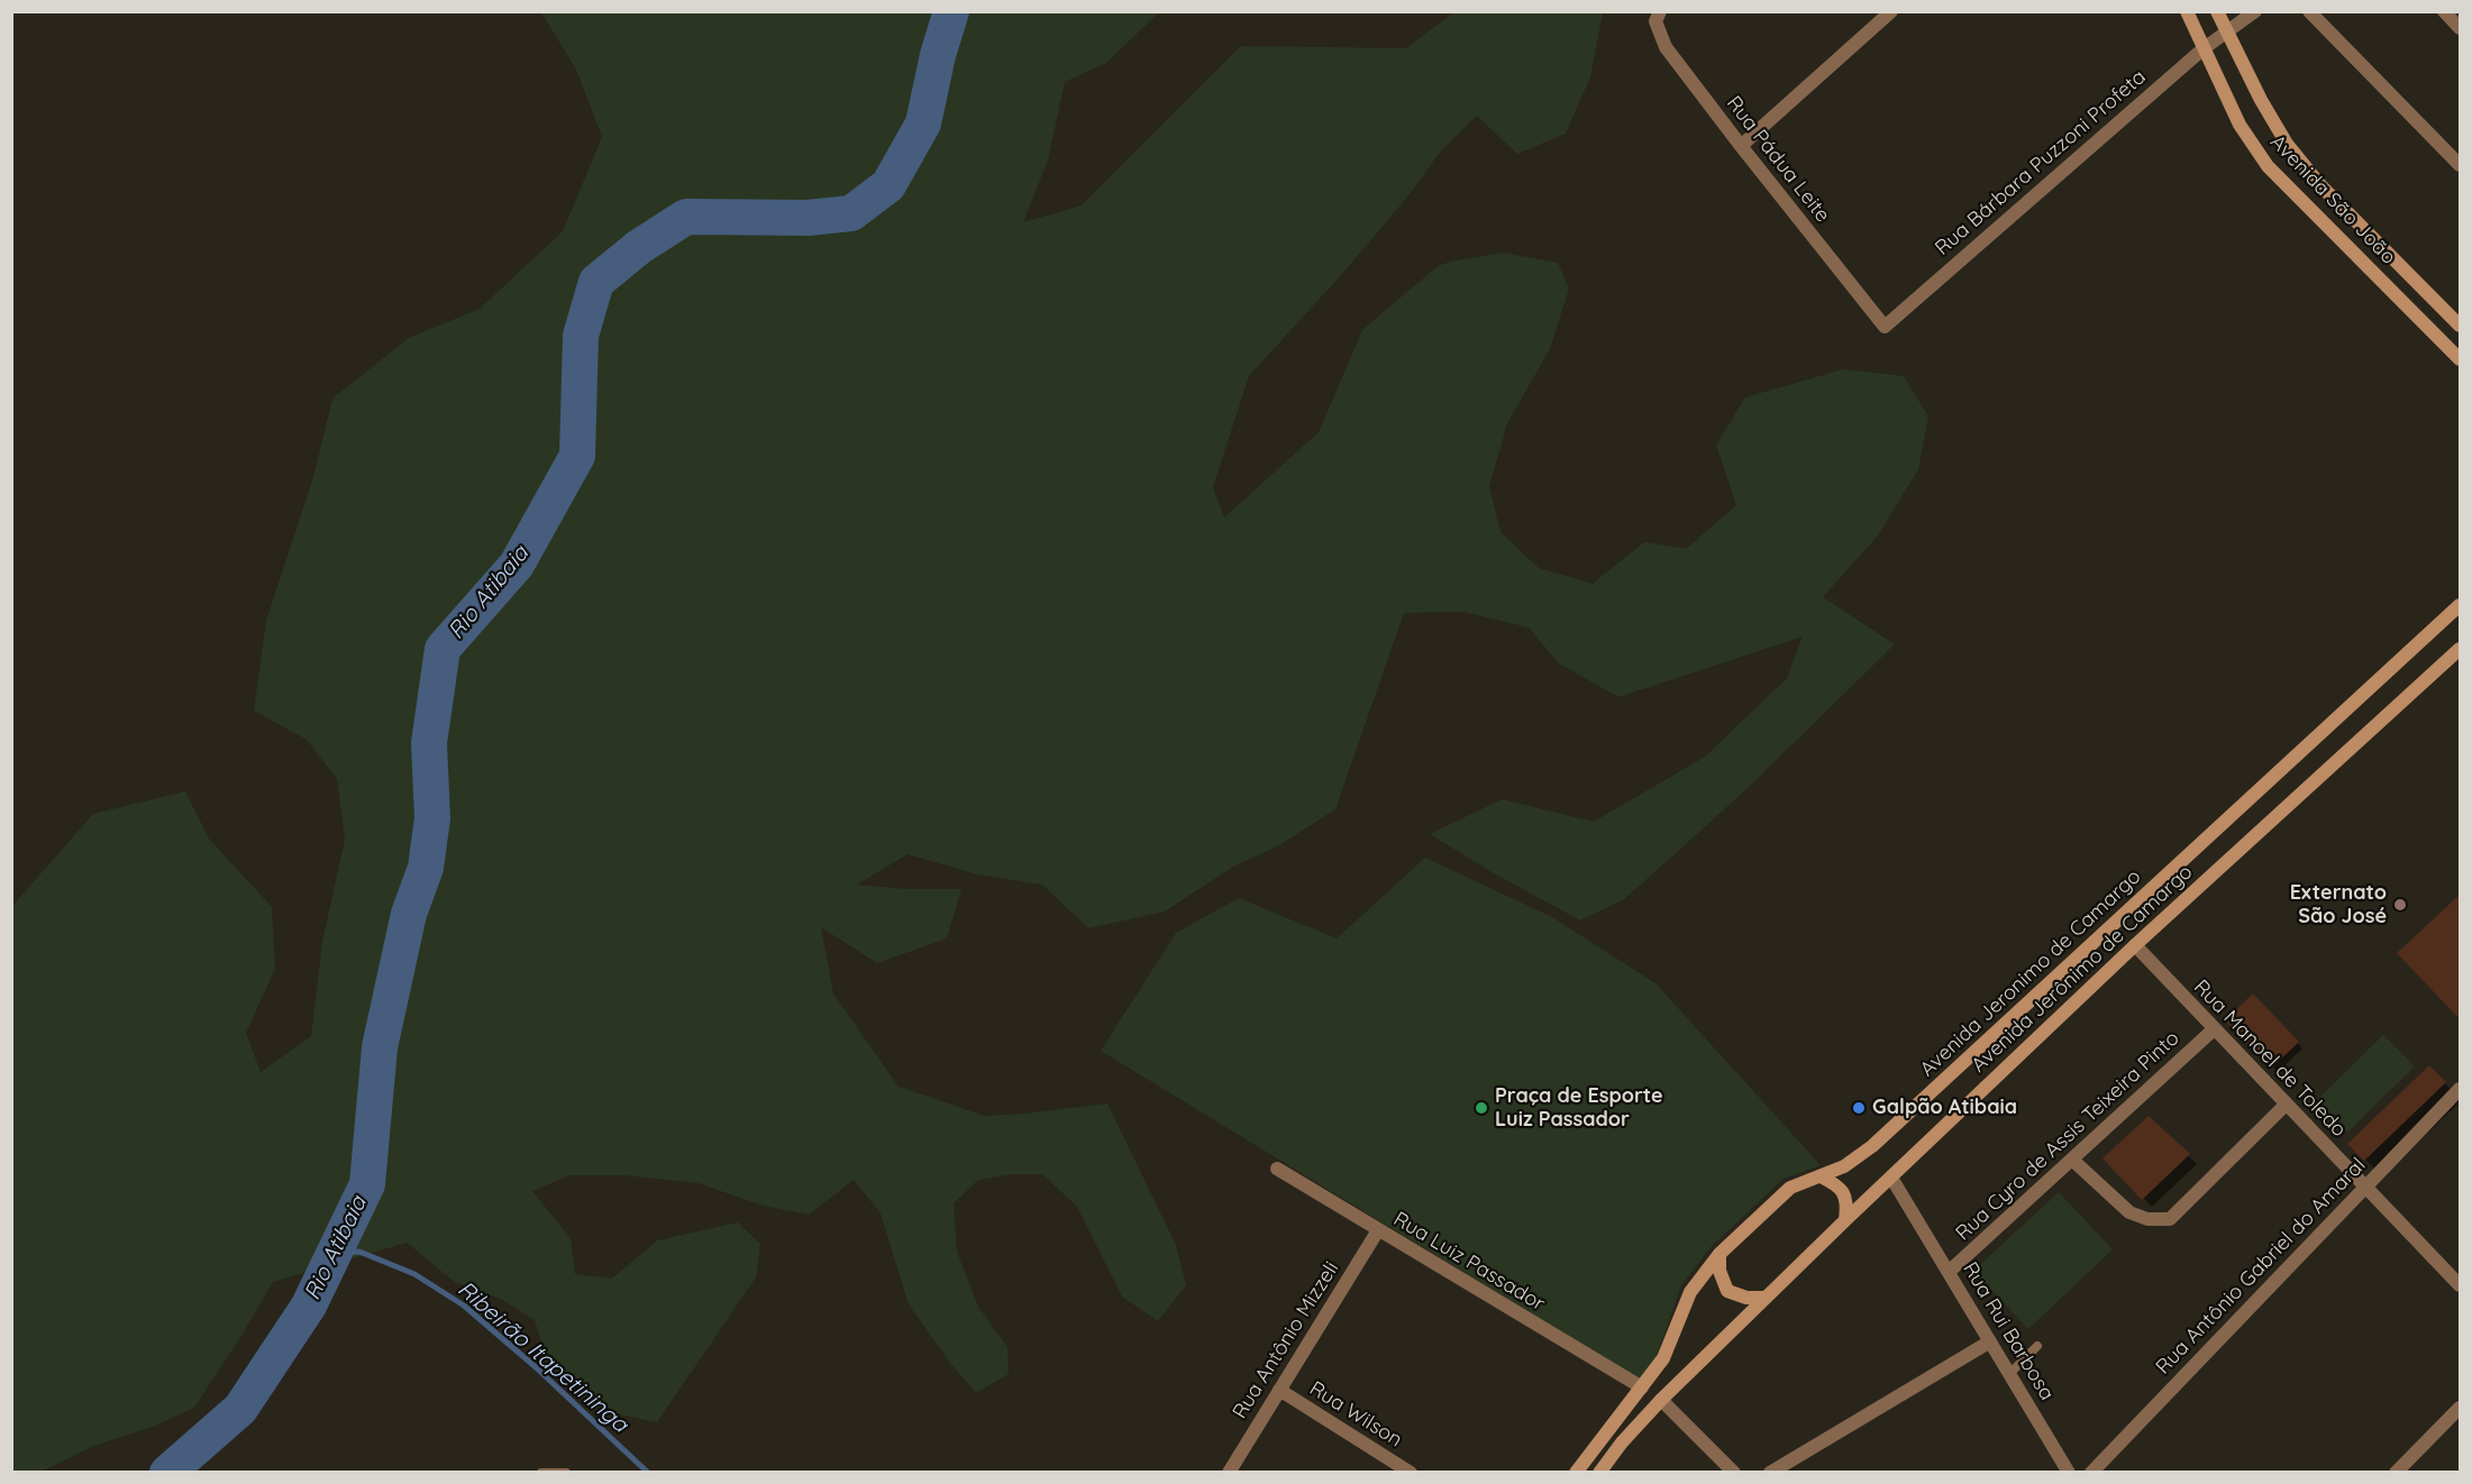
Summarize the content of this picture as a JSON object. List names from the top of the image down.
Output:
{
  "streets": {
    "main road": ["Avenida São João", "Avenida Jerônimo de Camargo", "Avenida Jeronimo de Camargo"],
    "street": [
      "Rua Pádua Leite",
      "Rua Bárbara Puzzoni Profeta",
      "Rua Manoel de Toledo",
      "Rua Cyro de Assis Teixeira Pinto",
      "Rua Luiz Passador",
      "Rua Antônio Gabriel do Amaral",
      "Rua Rui Barbosa",
      "Rua Antônio Mizzeli",
      "Rua Wilson"
    ]
  },
  "crossings": [
    ["Rua Pádua Leite", "Rua Bárbara Puzzoni Profeta"],
    ["Rua Bárbara Puzzoni Profeta", "Avenida São João"],
    ["Avenida Jerônimo de Camargo", "Rua Manoel de Toledo"],
    ["Avenida Jerônimo de Camargo", "Rua Rui Barbosa"],
    ["Avenida Jeronimo de Camargo", "Rua Luiz Passador"],
    ["Rua Manoel de Toledo", "Rua Cyro de Assis Teixeira Pinto"],
    ["Rua Manoel de Toledo", "Rua Antônio Gabriel do Amaral"],
    ["Rua Cyro de Assis Teixeira Pinto", "Rua Rui Barbosa"],
    ["Rua Luiz Passador", "Rua Antônio Mizzeli"],
    ["Rua Antônio Mizzeli", "Rua Wilson"]
  ],
  "water": ["Rio Atibaia", "Ribeirão Itapetininga"],
  "places": ["Externato São José", "Praça de Esporte Luiz Passador", "Galpão Atibaia"]
}
